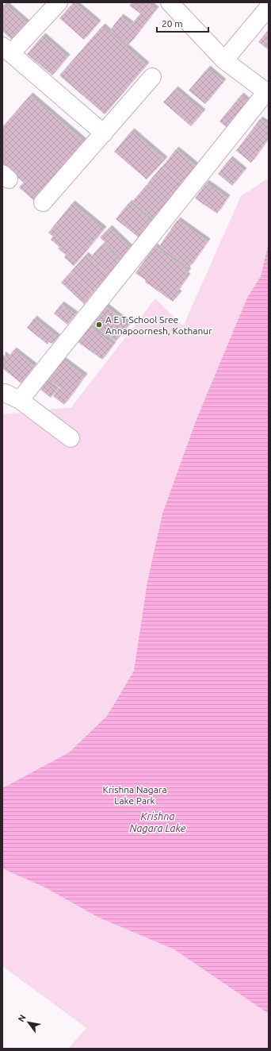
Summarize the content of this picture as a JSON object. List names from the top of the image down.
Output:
{
  "water": ["Krishna Nagara Lake"],
  "parks": ["Krishna Nagara Lake Park"],
  "places": ["A E T School Sree Annapoornesh, Kothanur"],
  "scale_bar": "20 m",
  "north": "top left"
}
